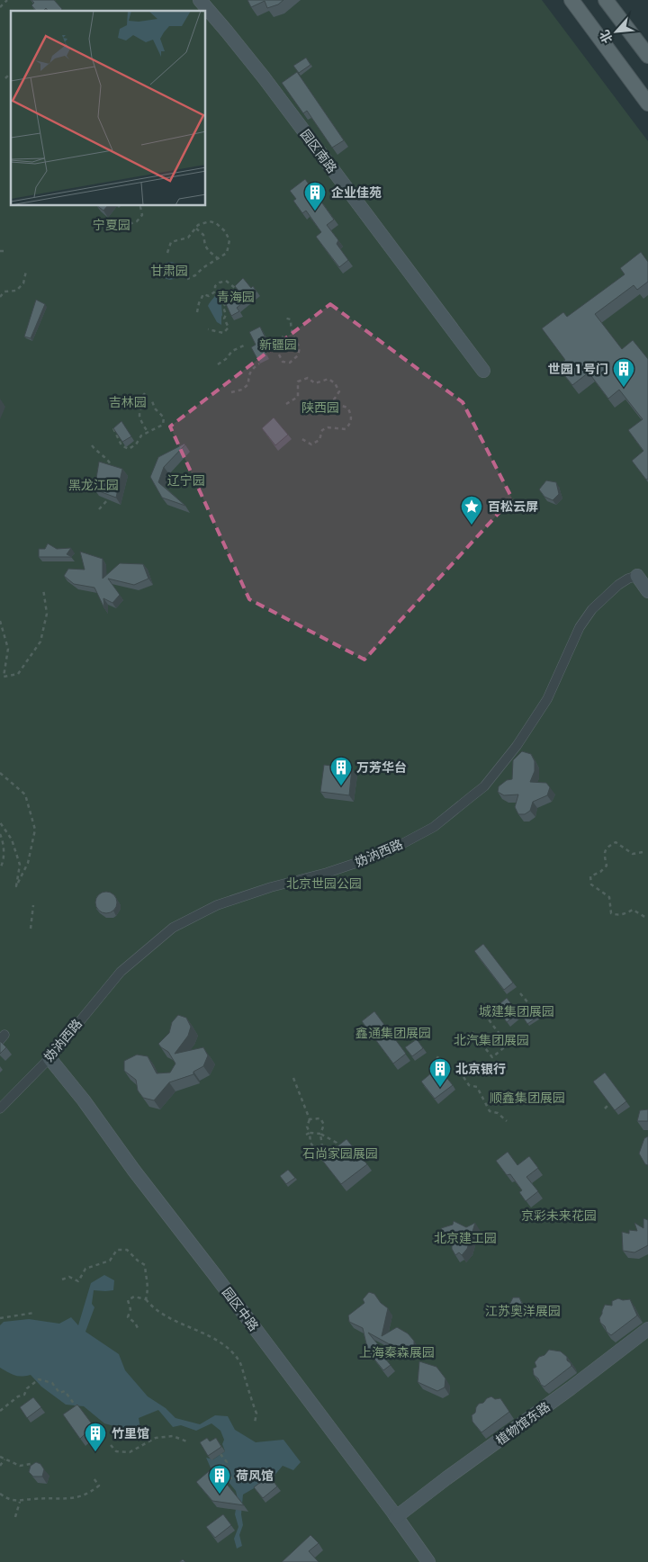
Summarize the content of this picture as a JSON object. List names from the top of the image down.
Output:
{
  "streets": {
    "street": [
      "园区南路",
      "妫汭西路",
      "园区中路",
      "植物馆东路"
    ]
  },
  "crossings": [
    ["妫汭西路", "园区中路"],
    ["园区中路", "植物馆东路"]
  ],
  "parks": [
    "宁夏园",
    "甘肃园",
    "青海园",
    "新疆园",
    "吉林园",
    "陕西园",
    "辽宁园",
    "黑龙江园",
    "北京世园公园",
    "城建集团展园",
    "鑫通集团展园",
    "北汽集团展园",
    "顺鑫集团展园",
    "石尚家园展园",
    "京彩未来花园",
    "北京建工园",
    "江苏奥洋展园",
    "上海秦森展园"
  ],
  "places": {
    "building": [
      "企业佳苑",
      "世园 1 号门",
      "万芳华台",
      "北京银行",
      "竹里馆",
      "荷风馆"
    ],
    "place": ["百松云屏"]
  },
  "north": "bottom left"
}
